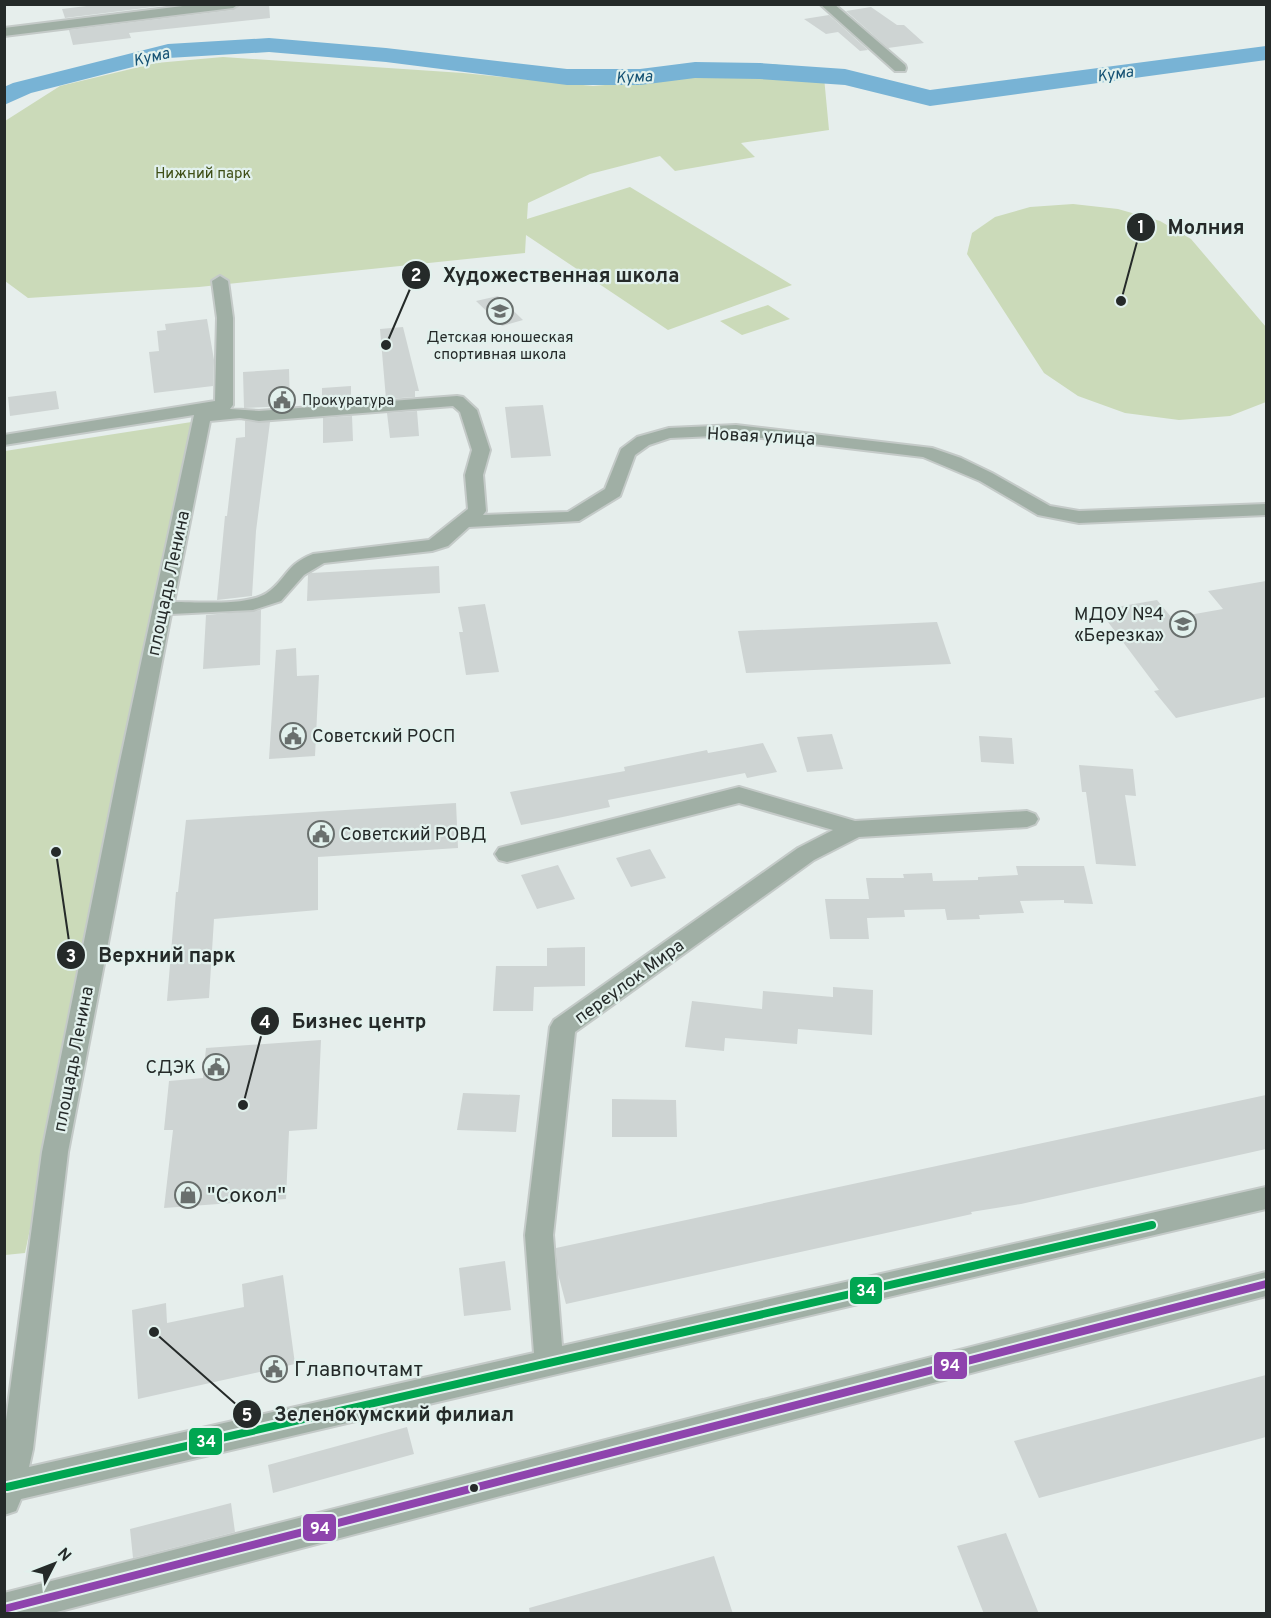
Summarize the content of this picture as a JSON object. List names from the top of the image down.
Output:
{
  "streets": {
    "street": ["Новая улица", "площадь Ленина", "переулок Мира"]
  },
  "water": ["Кума"],
  "parks": ["Нижний парк"],
  "places": {
    "other": [
      "Молния",
      "Художественная школа",
      "Верхний парк",
      "Бизнес центр",
      "Зеленокумский филиал"
    ],
    "school or university": ["Детская юношеская спортивная школа", "МДОУ №4 «Березка»"],
    "public building": [
      "Прокуратура",
      "Советский РОСП",
      "Советский РОВД",
      "СДЭК",
      "Главпочтамт"
    ],
    "shop": ["\"Сокол\""]
  },
  "lines": ["transit line 34", "transit line 94"],
  "north": "top right"
}
